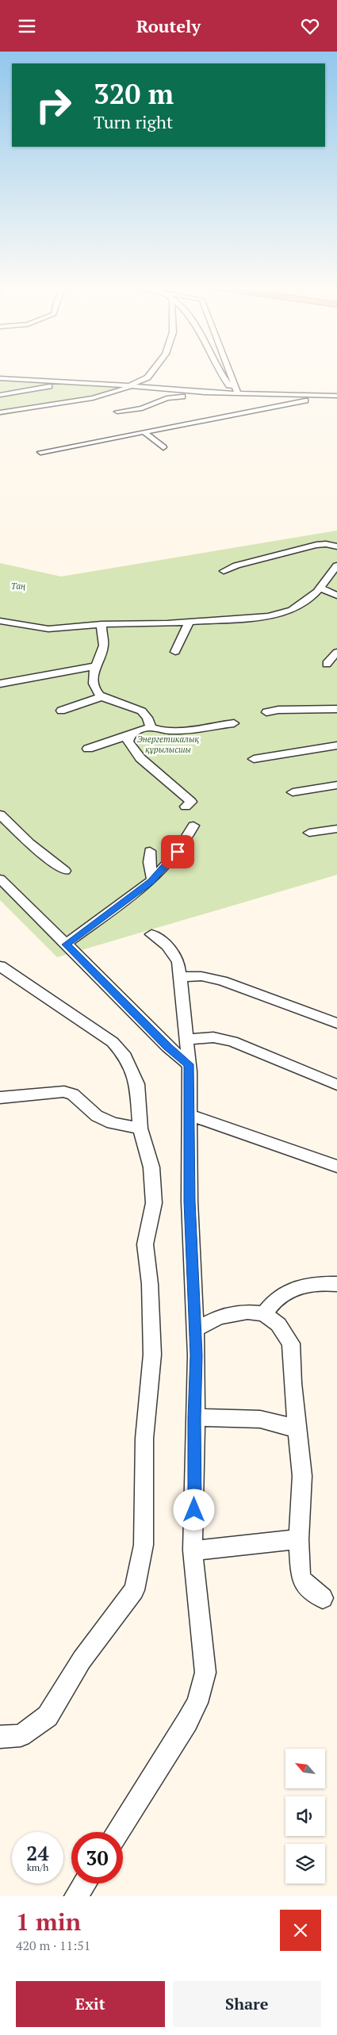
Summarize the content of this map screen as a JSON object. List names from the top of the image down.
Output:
{
  "parks": ["Таң", "Энергетикалық құрылысшы"],
  "north": "top left",
  "page": {
    "header": "Routely",
    "turn": ["320 m", "Turn right"],
    "speed": "24 km/h",
    "limit": "30",
    "heading": ["1 min", "420 m · 11:51"],
    "buttons": ["Exit", "Share"]
  }
}
